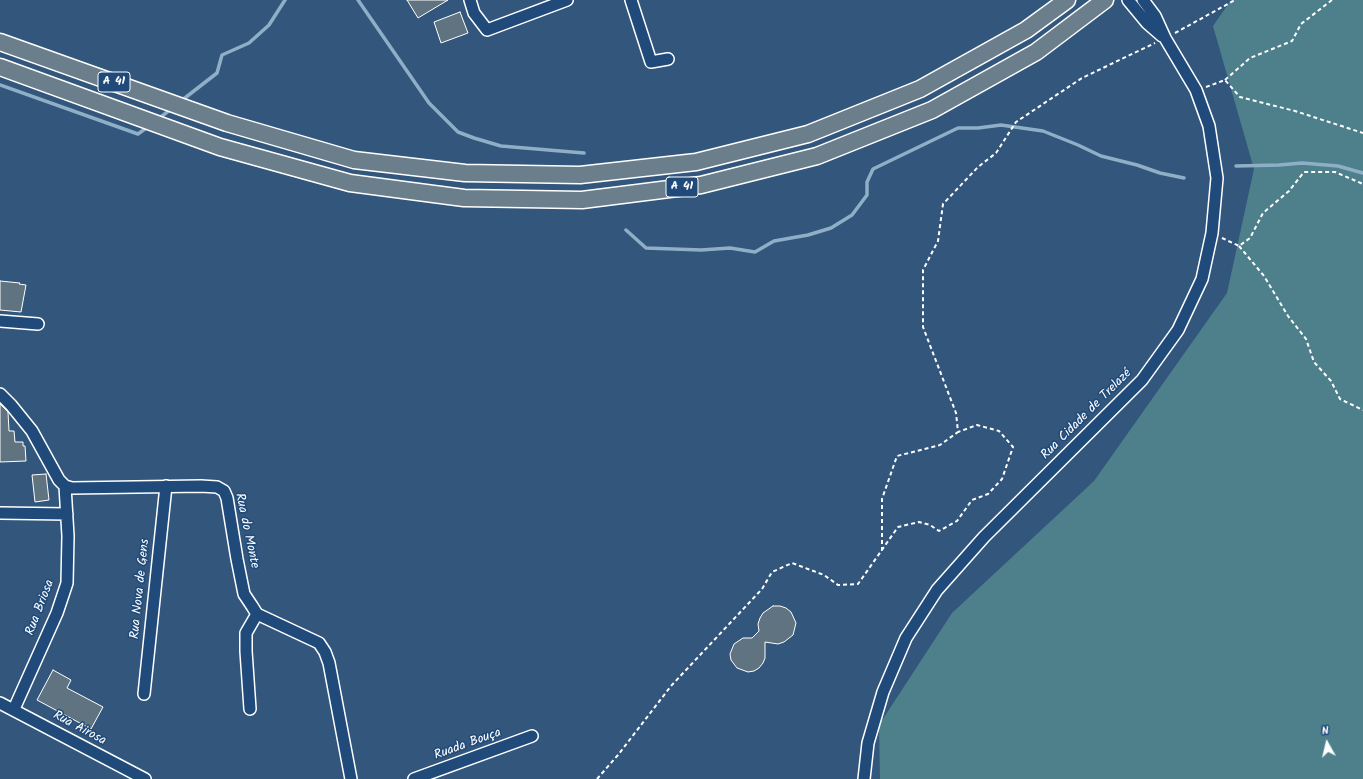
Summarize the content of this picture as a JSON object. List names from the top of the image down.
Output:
{
  "streets": {
    "highway": ["A 41"],
    "street": [
      "Rua Cidade de Trelazé",
      "Rua do Monte",
      "Rua Nova de Gens",
      "Rua Briosa",
      "Rua Airosa",
      "Ruada Bouça"
    ]
  },
  "crossings": [
    ["Rua do Monte", "Rua Nova de Gens"],
    ["Rua do Monte", "Rua Briosa"],
    ["Rua Briosa", "Rua Airosa"]
  ],
  "north": "top"
}
